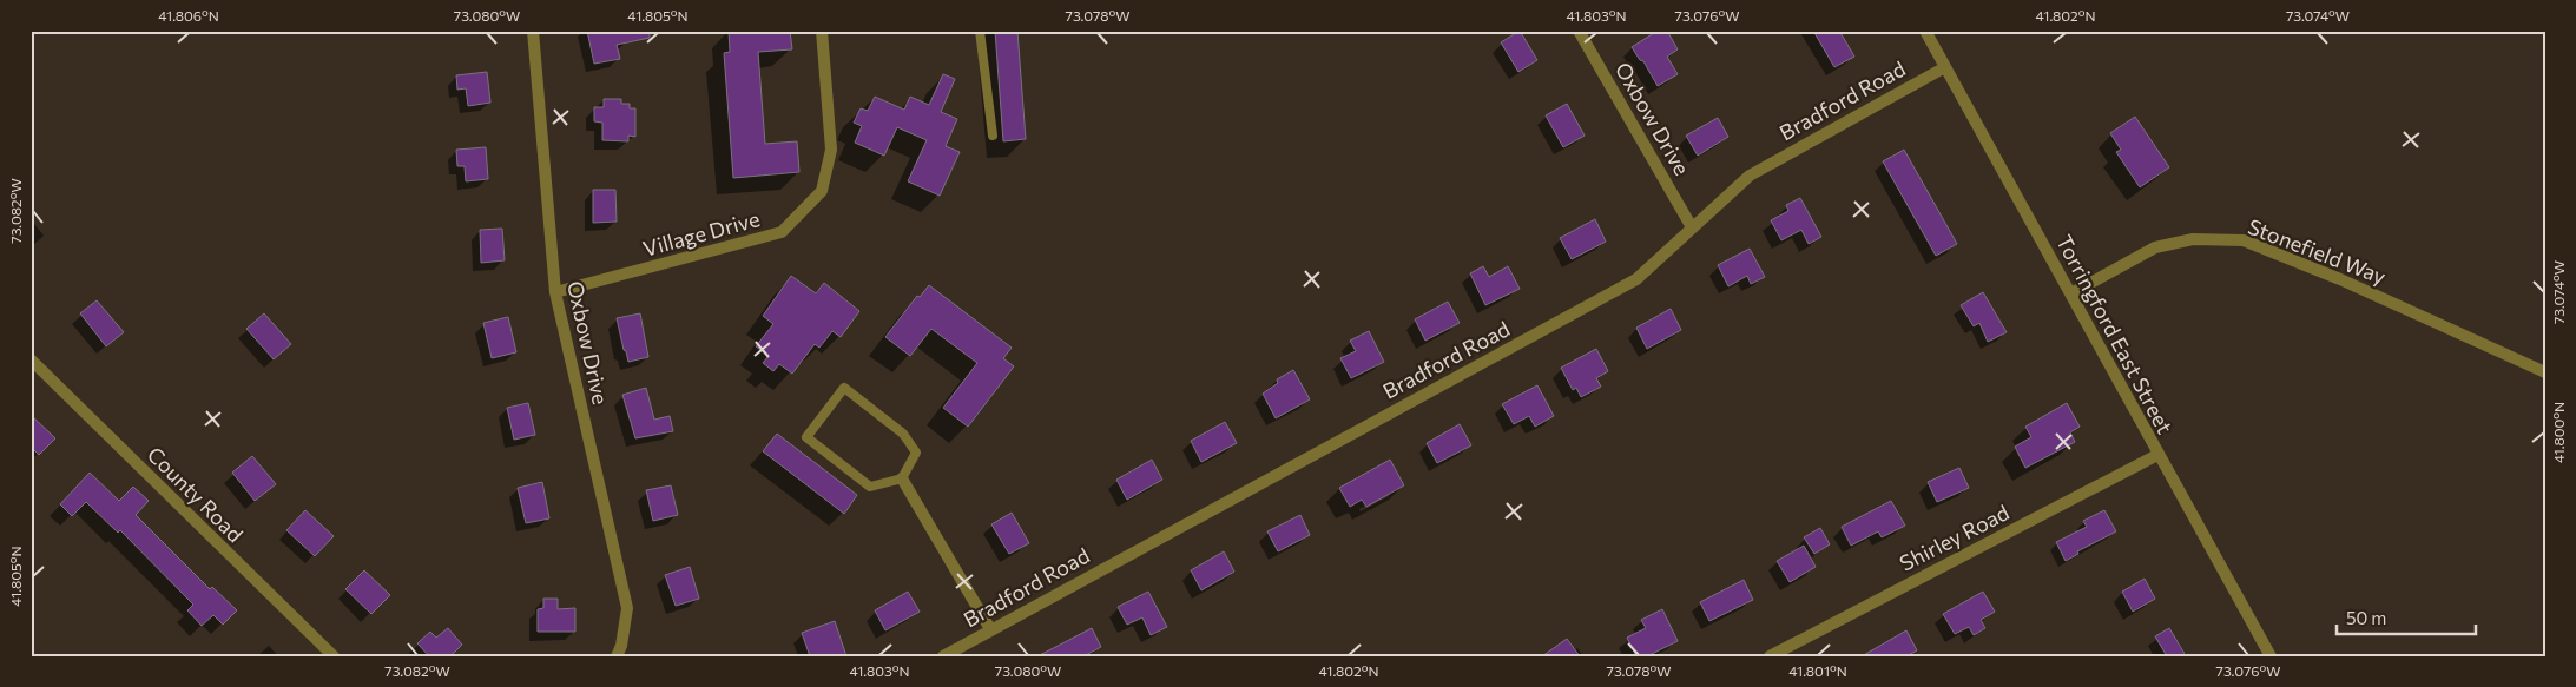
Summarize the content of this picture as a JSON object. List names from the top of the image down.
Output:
{
  "streets": {
    "street": [
      "Bradford Road",
      "Oxbow Drive",
      "Village Drive",
      "Stonefield Way",
      "Torringford East Street",
      "County Road",
      "Shirley Road"
    ]
  },
  "crossings": [
    ["Bradford Road", "Oxbow Drive"],
    ["Bradford Road", "Torringford East Street"],
    ["Oxbow Drive", "Village Drive"],
    ["Stonefield Way", "Torringford East Street"],
    ["Torringford East Street", "Shirley Road"]
  ],
  "scale_bar": "50 m",
  "coordinates": [
    "41.806°N",
    "73.080°W",
    "41.805°N",
    "73.078°W",
    "41.803°N",
    "73.076°W",
    "41.802°N",
    "73.074°W",
    "73.082°W",
    "41.800°N",
    "41.801°N"
  ]
}
